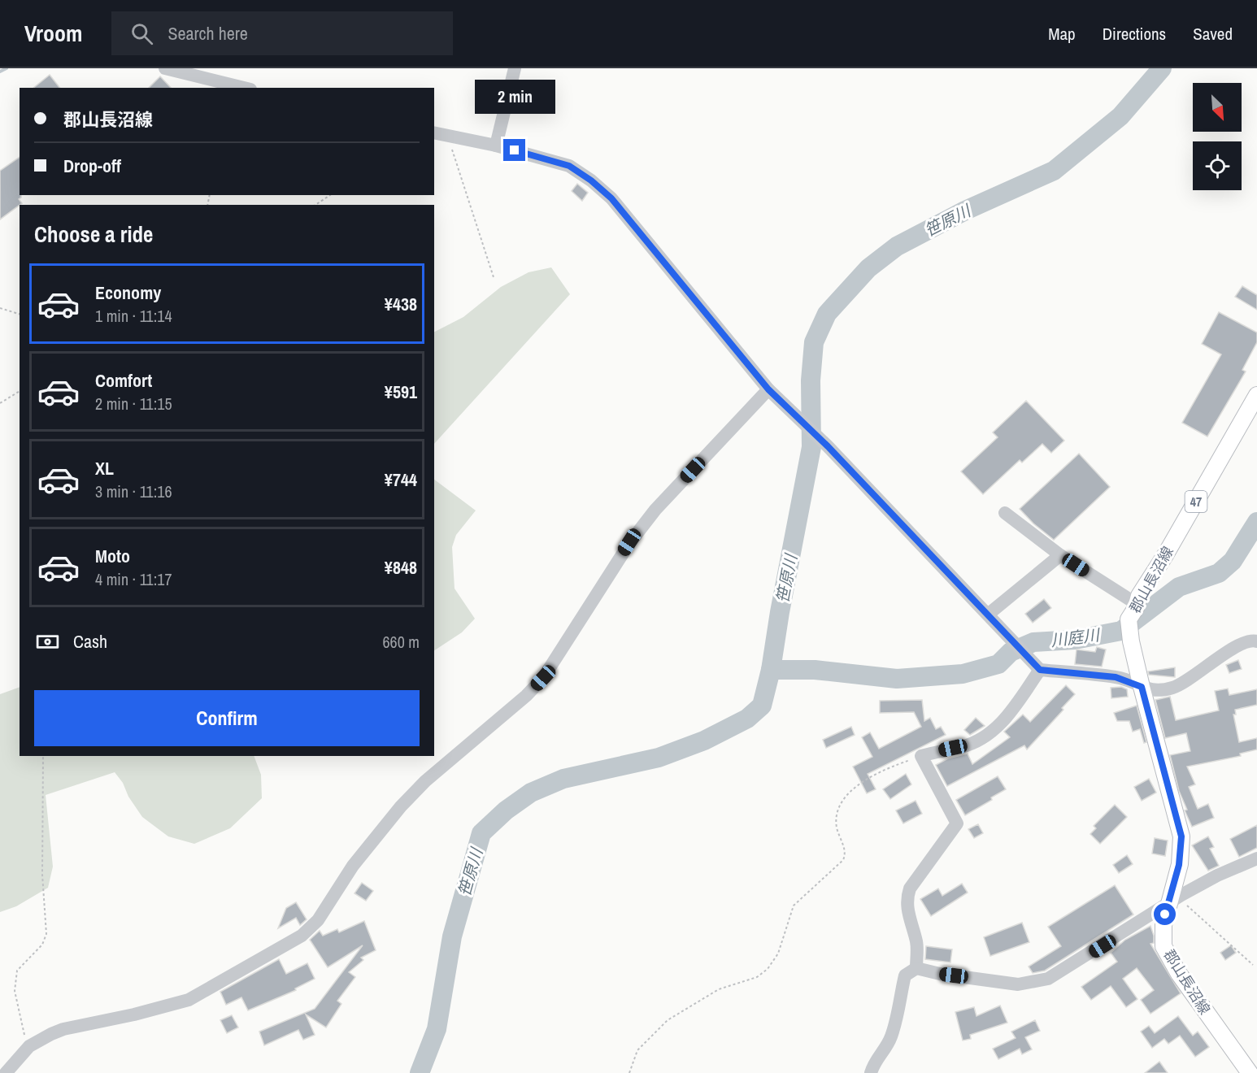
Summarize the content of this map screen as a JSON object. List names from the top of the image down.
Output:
{
  "streets": {
    "main road": ["47", "郡山長沼線"]
  },
  "water": ["笹原川", "川庭川"],
  "north": "bottom right",
  "page": {
    "header": "Vroom",
    "search": "Search here",
    "nav": ["Map", "Directions", "Saved"],
    "bubble": "2 min",
    "banner": ["郡山長沼線", "Drop-off"],
    "heading": "Choose a ride",
    "list": [
      {
        "name": "Economy",
        "note": "1 min · 11:14",
        "value": "¥438"
      },
      {
        "name": "Comfort",
        "note": "2 min · 11:15",
        "value": "¥591"
      },
      {
        "name": "XL",
        "note": "3 min · 11:16",
        "value": "¥744"
      },
      {
        "name": "Moto",
        "note": "4 min · 11:17",
        "value": "¥848"
      }
    ],
    "pay": ["Cash", "660 m"],
    "buttons": "Confirm"
  }
}
